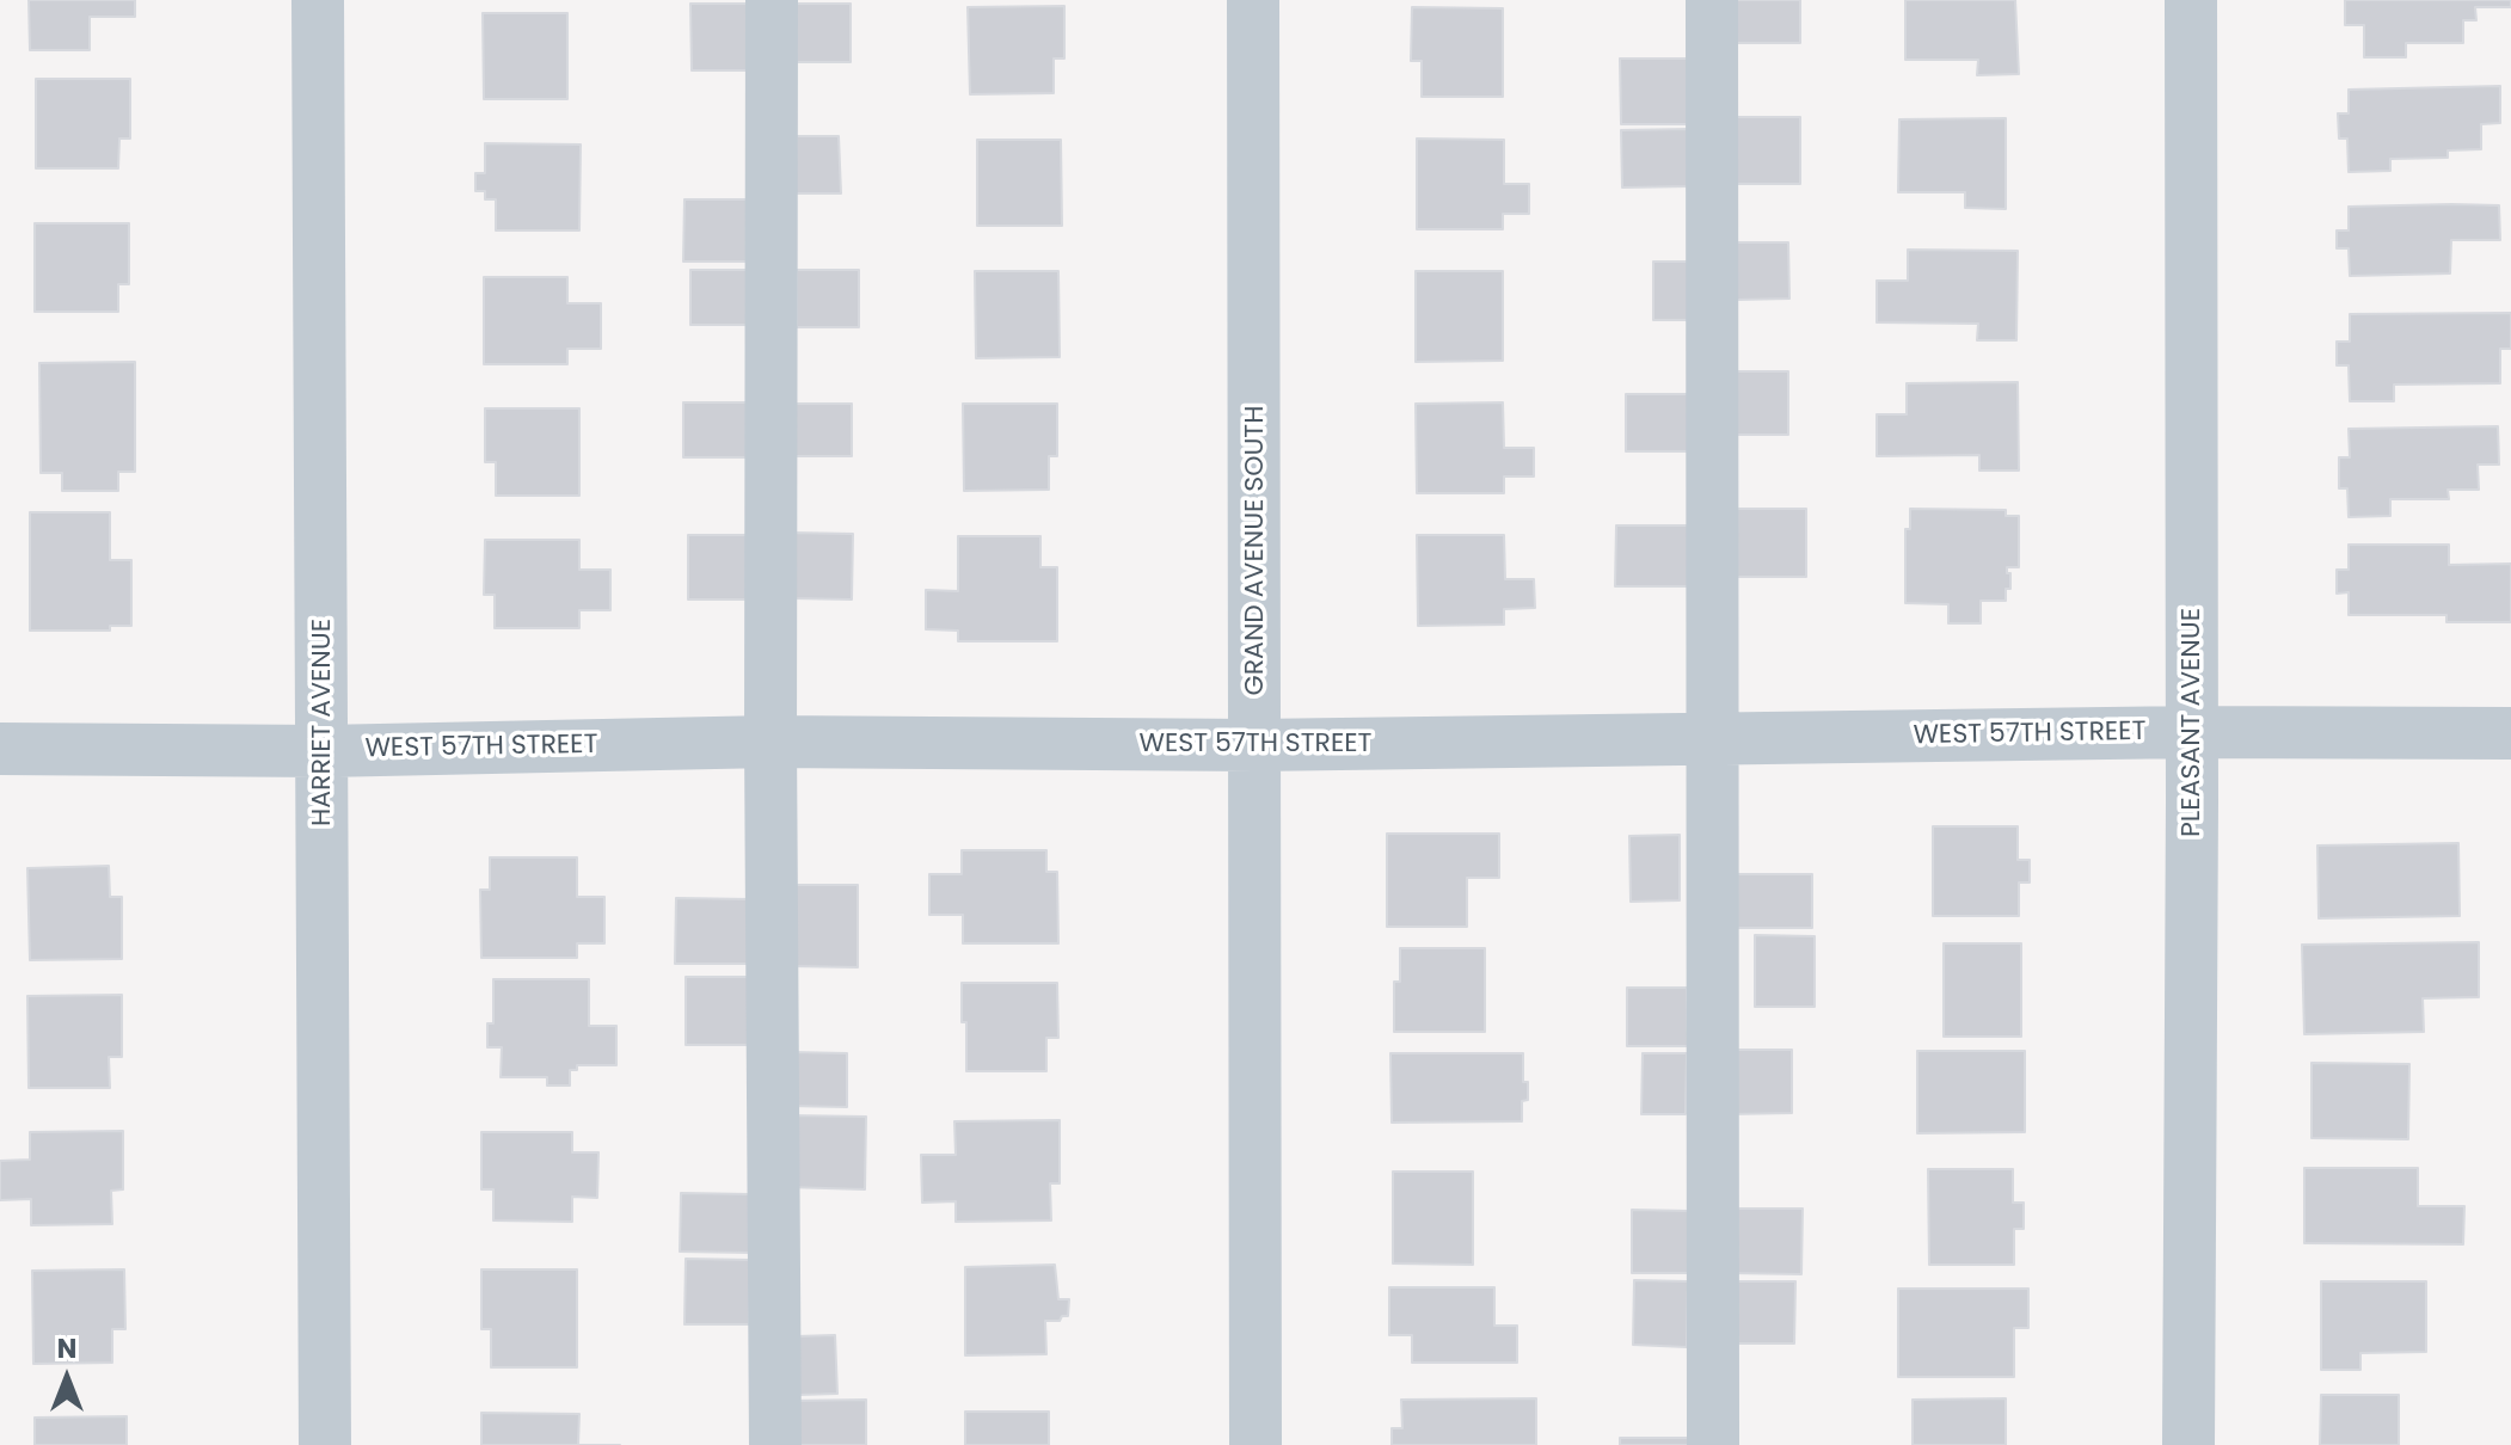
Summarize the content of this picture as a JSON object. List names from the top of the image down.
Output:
{
  "streets": {
    "street": [
      "GRAND AVENUE SOUTH",
      "HARRIET AVENUE",
      "PLEASANT AVENUE",
      "WEST 57TH STREET"
    ]
  },
  "crossings": [
    ["GRAND AVENUE SOUTH", "WEST 57TH STREET"],
    ["HARRIET AVENUE", "WEST 57TH STREET"],
    ["PLEASANT AVENUE", "WEST 57TH STREET"]
  ],
  "north": "top"
}
